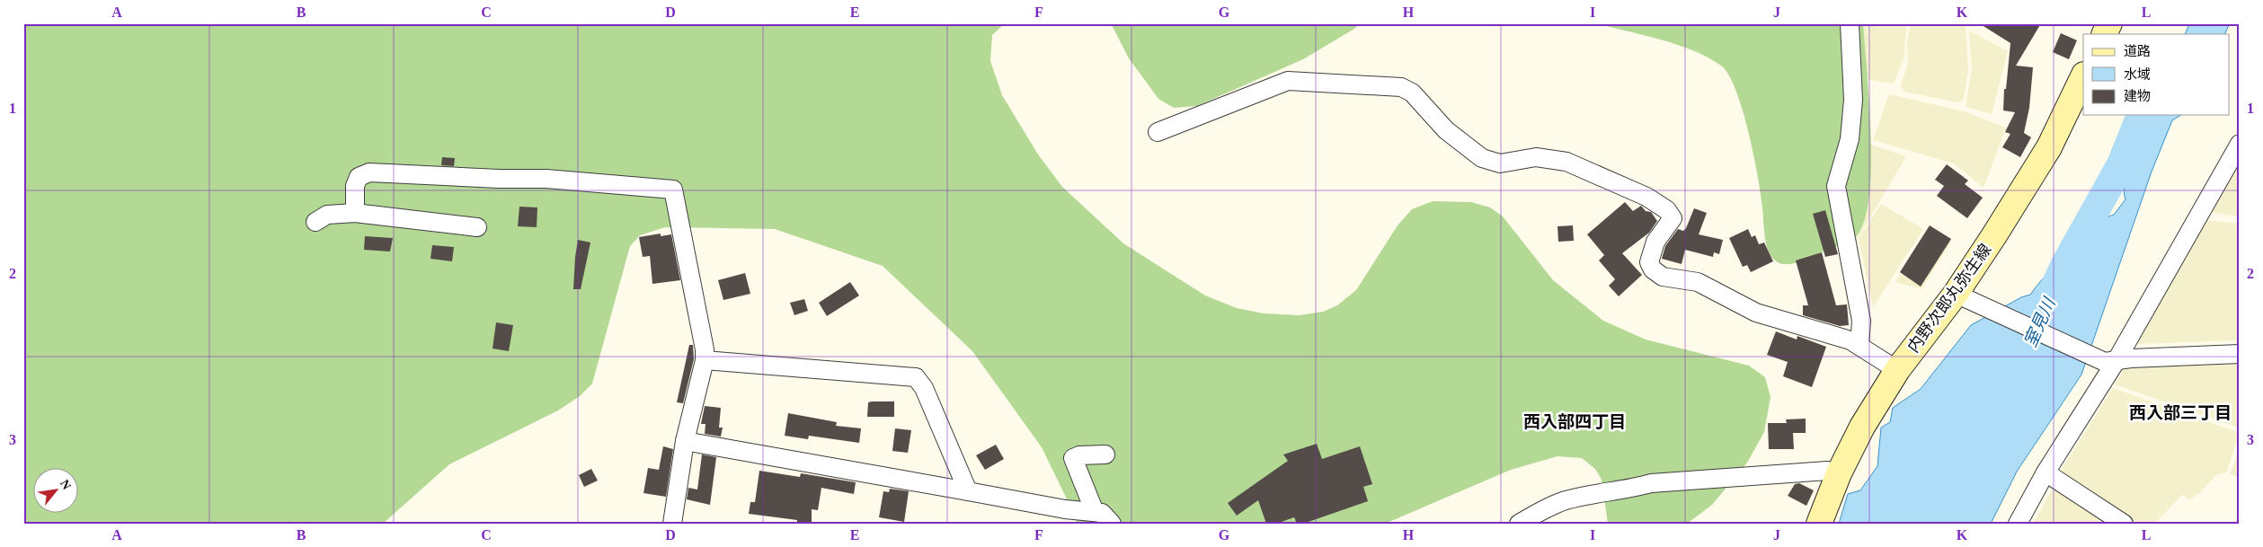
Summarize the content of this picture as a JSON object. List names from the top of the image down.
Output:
{
  "streets": {
    "main road": ["内野次郎丸弥生線"]
  },
  "districts": ["西入部三丁目", "西入部四丁目"],
  "water": ["室見川"],
  "legend": ["道路", "水域", "建物"],
  "north": "top right",
  "grid": {
    "columns": [
      "A",
      "B",
      "C",
      "D",
      "E",
      "F",
      "G",
      "H",
      "I",
      "J",
      "K",
      "L"
    ],
    "rows": ["1", "2", "3"]
  }
}
